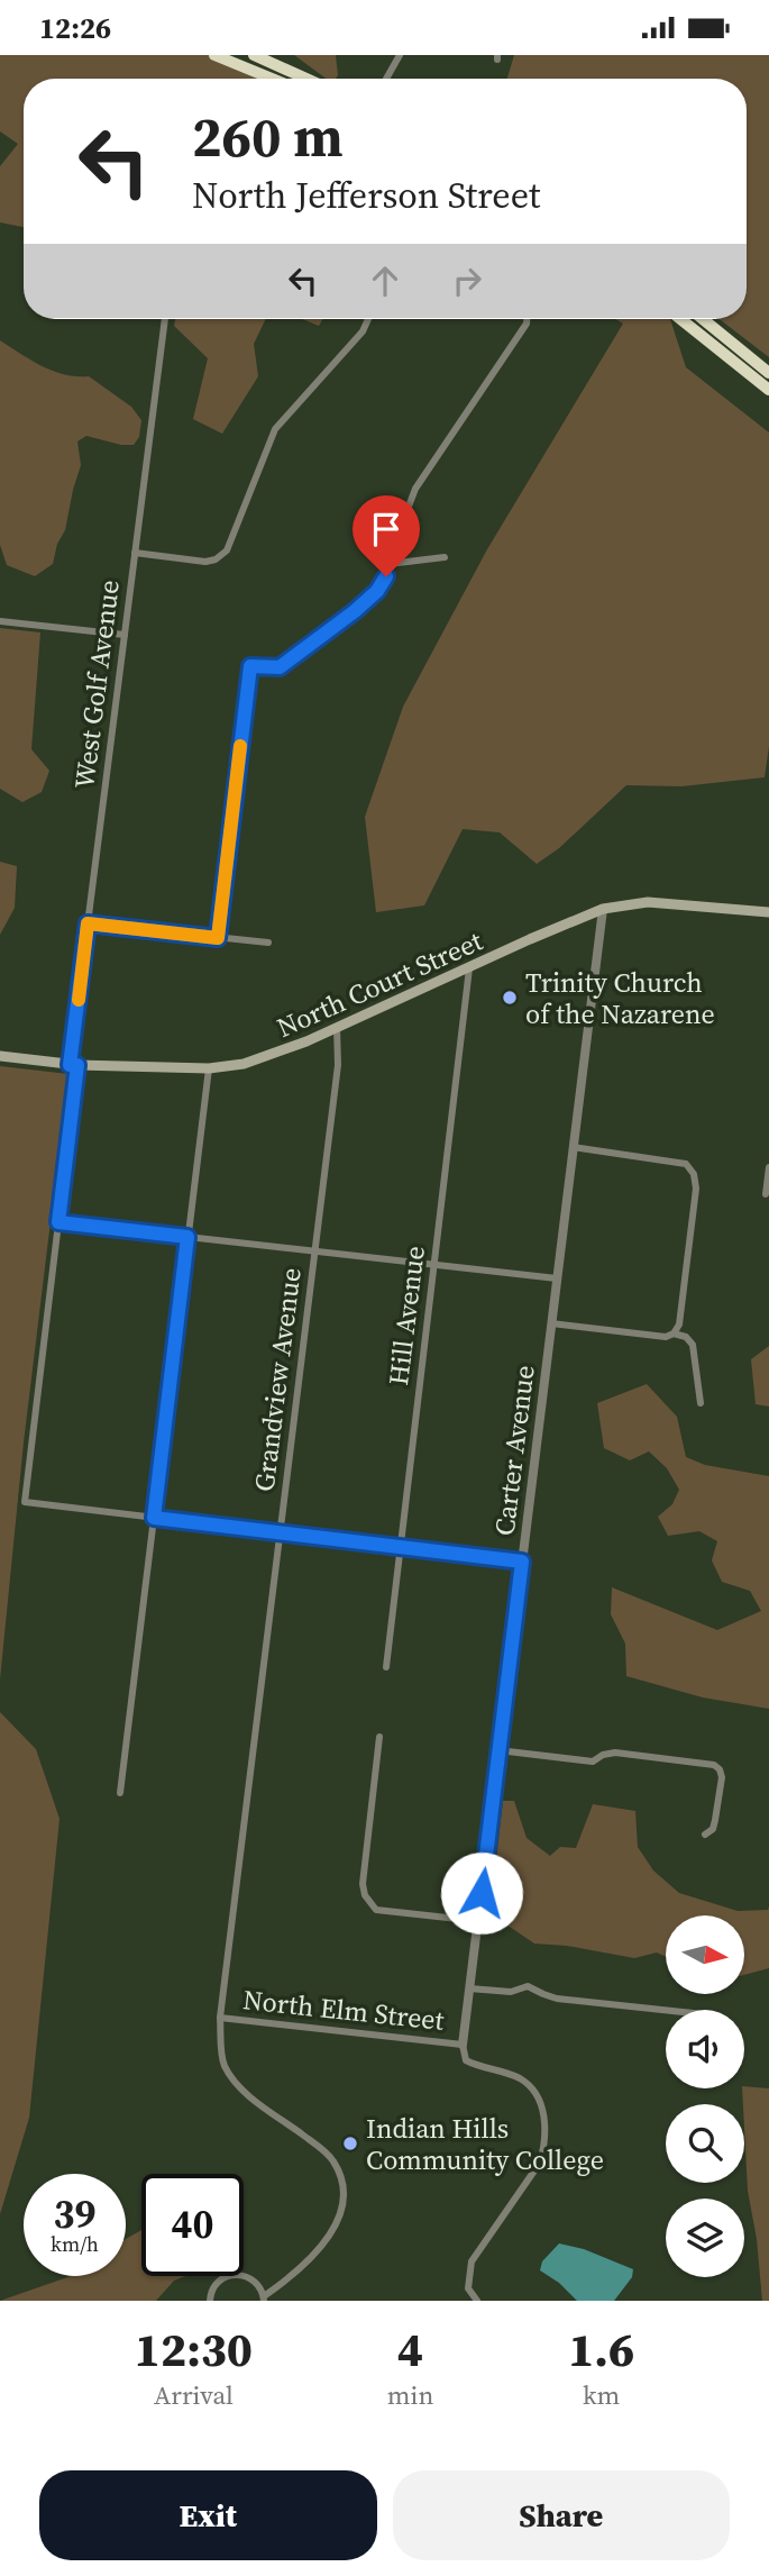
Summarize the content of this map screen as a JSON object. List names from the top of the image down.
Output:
{
  "streets": {
    "main road": ["North Court Street"],
    "street": [
      "West Golf Avenue",
      "Hill Avenue",
      "Grandview Avenue",
      "Carter Avenue",
      "North Elm Street"
    ]
  },
  "crossings": [
    ["West Golf Avenue", "North Court Street"],
    ["North Court Street", "Hill Avenue"],
    ["North Court Street", "Grandview Avenue"],
    ["North Court Street", "Carter Avenue"],
    ["Grandview Avenue", "North Elm Street"],
    ["Carter Avenue", "North Elm Street"]
  ],
  "places": ["Trinity Church of the Nazarene", "Indian Hills Community College"],
  "north": "right",
  "page": {
    "status": "12:26",
    "turn": ["260 m", "North Jefferson Street"],
    "speed": "39 km/h",
    "limit": "40",
    "eta": [
      "12:30",
      "Arrival",
      "4",
      "min",
      "1.6",
      "km"
    ],
    "buttons": ["Exit", "Share"]
  }
}
